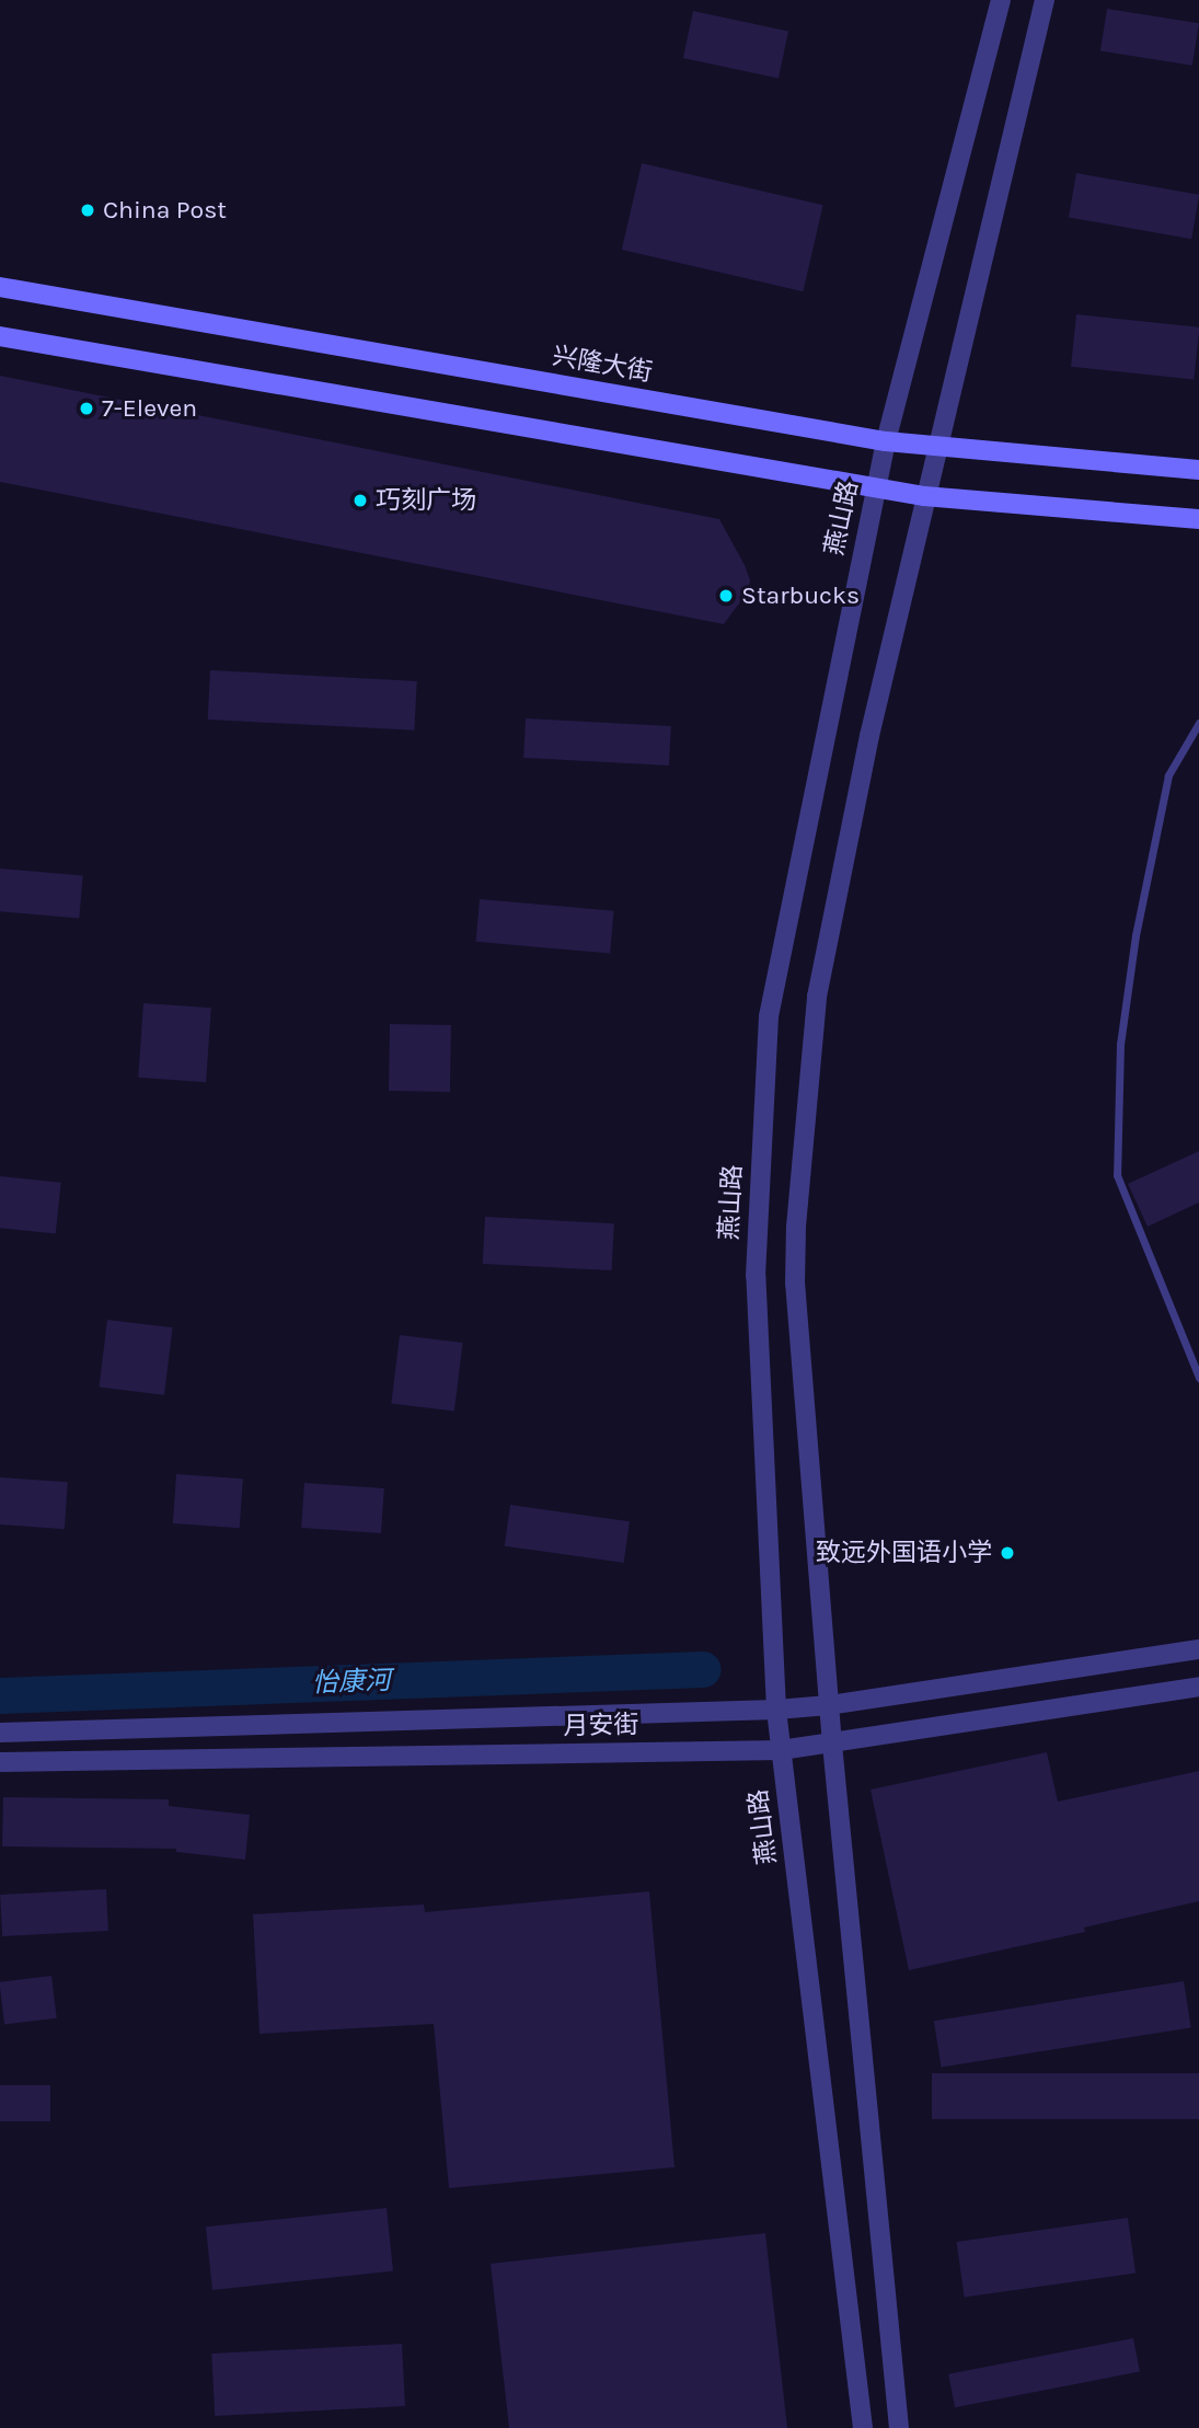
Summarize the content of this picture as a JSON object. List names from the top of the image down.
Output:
{
  "streets": {
    "main road": ["兴隆大街"],
    "street": ["燕山路", "月安街"]
  },
  "crossings": [
    ["兴隆大街", "燕山路"],
    ["燕山路", "月安街"]
  ],
  "water": ["怡康河"],
  "places": [
    "China Post",
    "7-Eleven",
    "巧刻广场",
    "Starbucks",
    "致远外国语小学"
  ]
}
